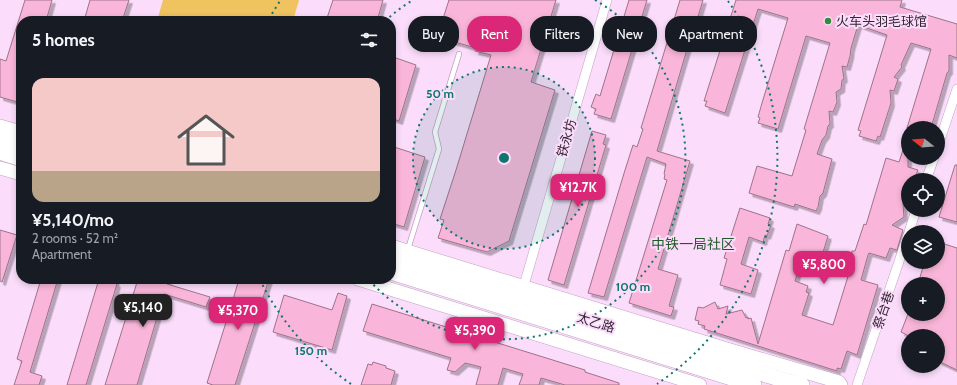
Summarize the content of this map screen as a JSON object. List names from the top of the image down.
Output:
{
  "streets": {
    "main road": ["太乙路"],
    "street": ["铁永坊", "祭台巷"]
  },
  "crossings": [
    ["铁永坊", "太乙路"]
  ],
  "districts": ["中铁一局社区"],
  "places": ["火车头羽毛球馆"],
  "north": "left",
  "page": {
    "chip": [
      "Buy",
      "Rent",
      "Filters",
      "New",
      "Apartment"
    ],
    "heading": "5 homes",
    "list": [
      {
        "name": "¥5,140/mo",
        "note": "2 rooms · 52 m² · Apartment"
      }
    ],
    "map_buttons": ["+", "−"],
    "price": [
      "¥12.7K",
      "¥5,800",
      "¥5,140",
      "¥5,370",
      "¥5,390"
    ]
  },
  "rings": ["50 m", "100 m", "150 m"]
}
